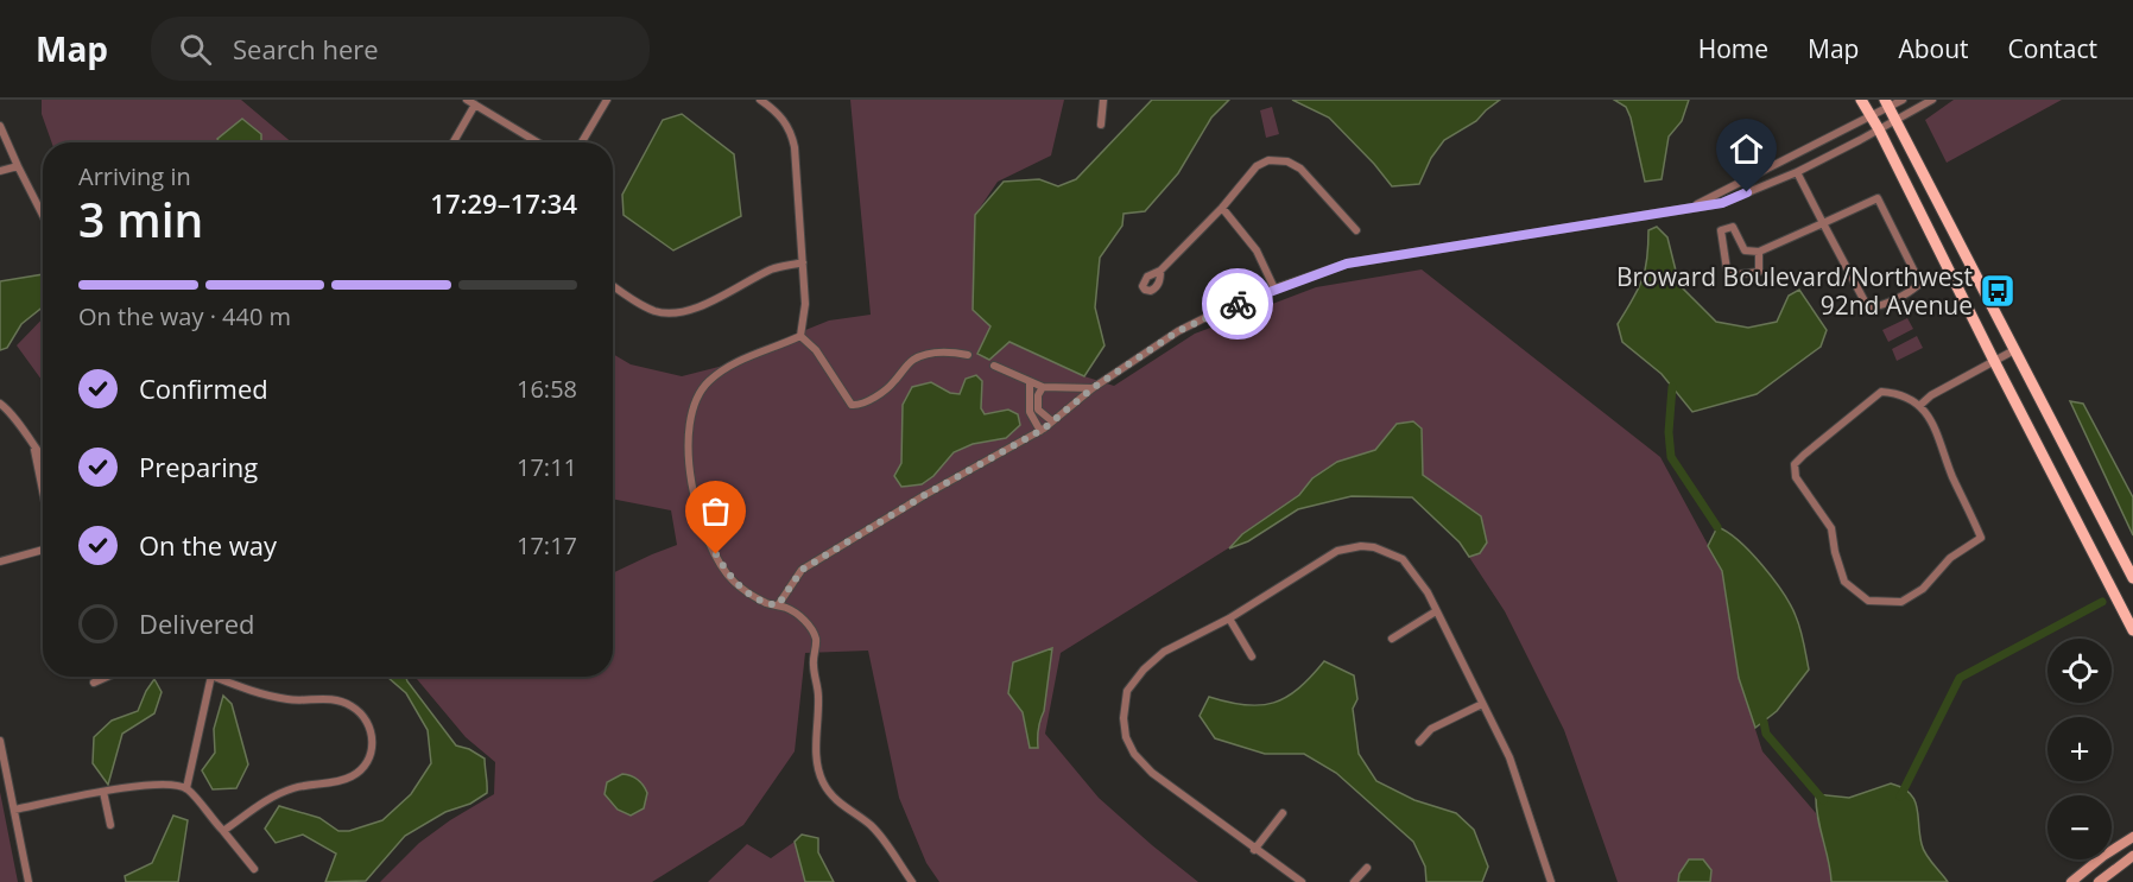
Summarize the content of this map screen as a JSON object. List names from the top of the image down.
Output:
{
  "places": {
    "bus stop": ["Broward Boulevard/Northwest 92nd Avenue"]
  },
  "page": {
    "header": "Map",
    "search": "Search here",
    "nav": [
      "Home",
      "Map",
      "About",
      "Contact"
    ],
    "heading": ["3 min", "Arriving in", "17:29–17:34"],
    "bar": "On the way · 440 m",
    "list": [
      ["Confirmed", "16:58"],
      ["Preparing", "17:11"],
      ["On the way", "17:17"],
      "Delivered"
    ],
    "map_buttons": ["+", "−"]
  }
}
